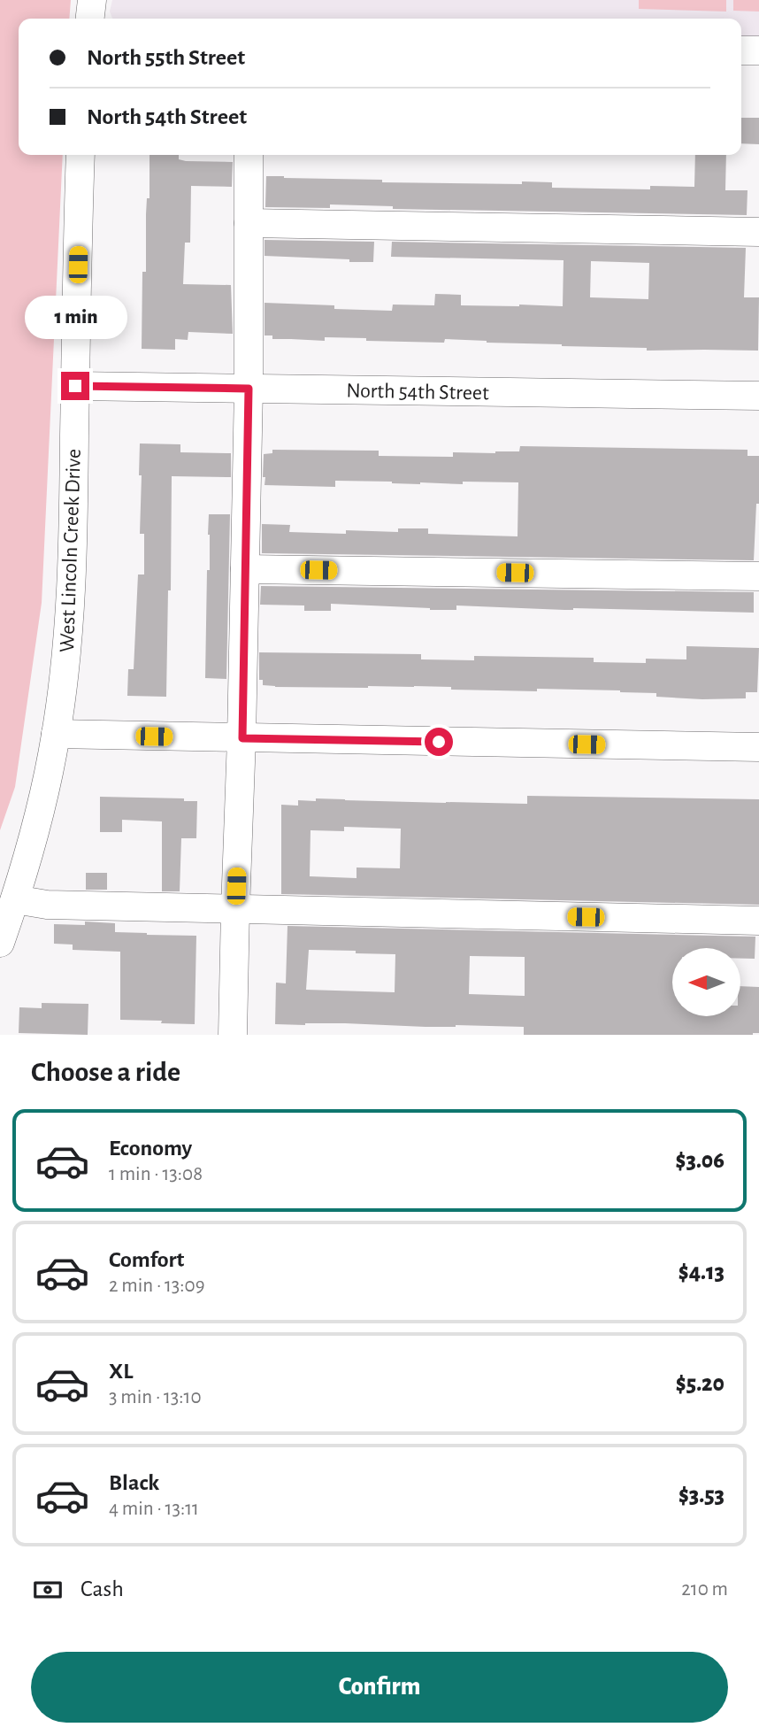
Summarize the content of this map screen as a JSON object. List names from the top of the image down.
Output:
{
  "streets": {
    "street": ["North 54th Street", "West Lincoln Creek Drive"]
  },
  "crossings": [
    ["North 54th Street", "West Lincoln Creek Drive"]
  ],
  "north": "left",
  "page": {
    "banner": ["North 55th Street", "North 54th Street"],
    "bubble": "1 min",
    "heading": "Choose a ride",
    "list": [
      {
        "name": "Economy",
        "note": "1 min · 13:08",
        "value": "$3.06"
      },
      {
        "name": "Comfort",
        "note": "2 min · 13:09",
        "value": "$4.13"
      },
      {
        "name": "XL",
        "note": "3 min · 13:10",
        "value": "$5.20"
      },
      {
        "name": "Black",
        "note": "4 min · 13:11",
        "value": "$3.53"
      }
    ],
    "pay": ["Cash", "210 m"],
    "buttons": "Confirm"
  }
}
